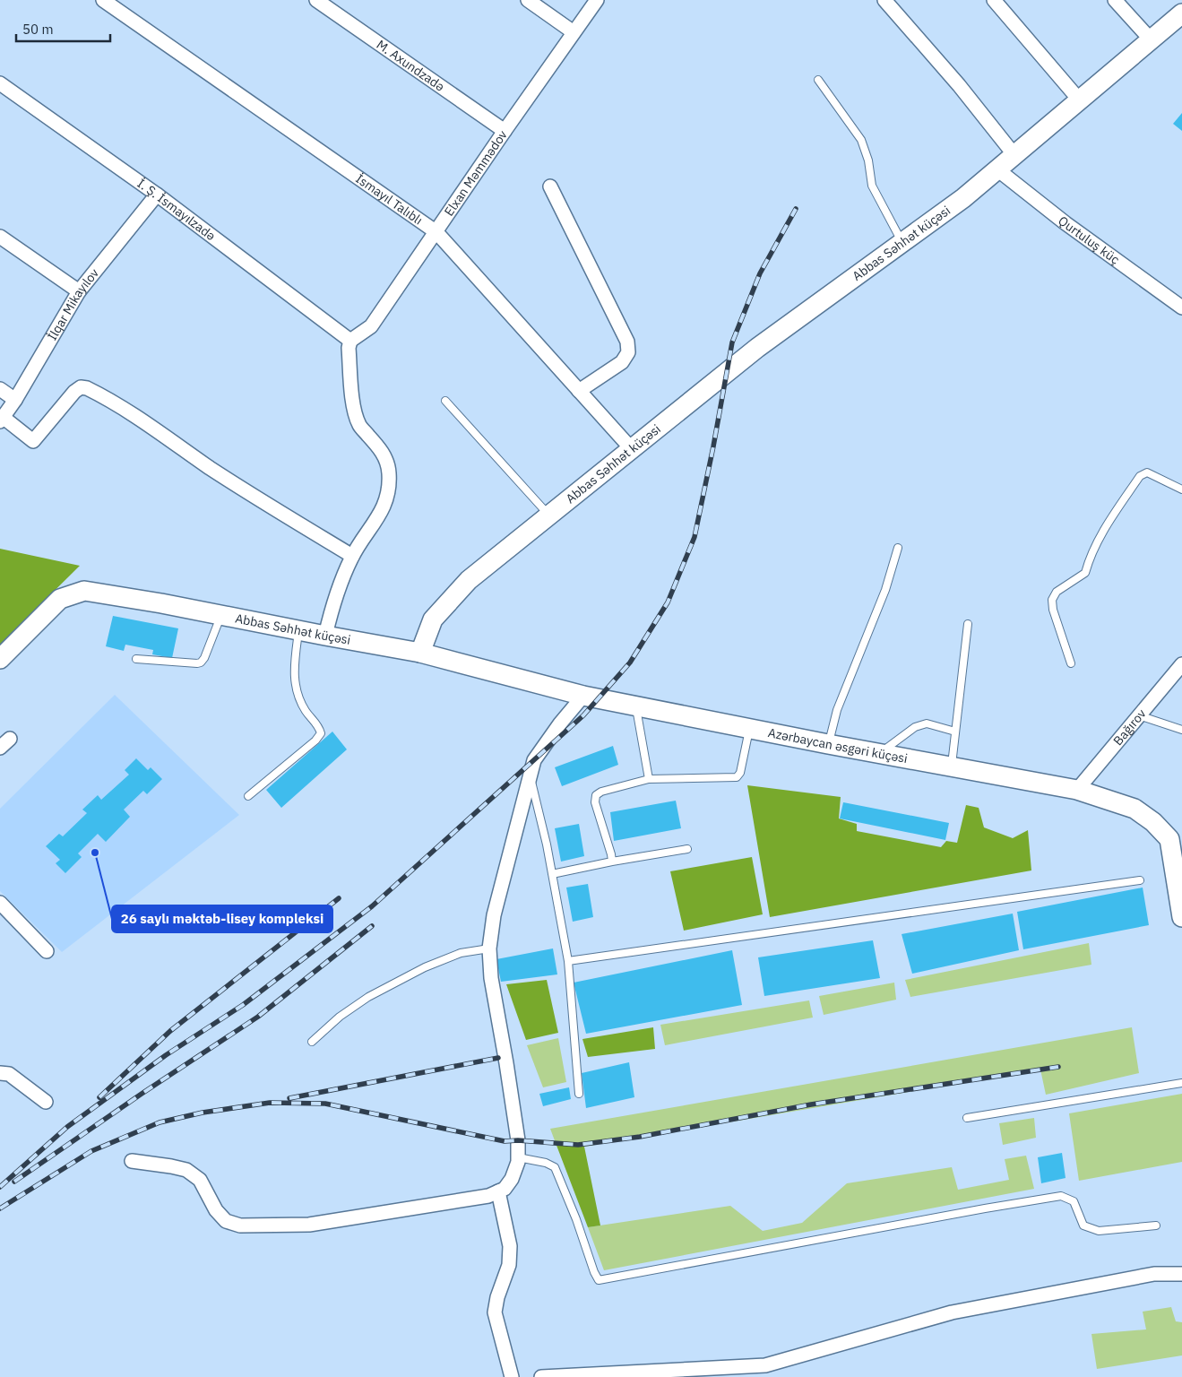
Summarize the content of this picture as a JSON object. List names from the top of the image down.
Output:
{
  "streets": {
    "main road": ["Abbas Səhhət küçəsi", "Azərbaycan əsgəri küçəsi"],
    "street": [
      "M. Axundzadə",
      "Elxan Məmmədov",
      "İsmayıl Talıblı",
      "İ. Ş. İsmayılzadə",
      "Qurtuluş küç",
      "İlqar Mikayılov",
      "Bağırov"
    ]
  },
  "crossings": [
    ["M. Axundzadə", "Elxan Məmmədov"],
    ["Elxan Məmmədov", "İsmayıl Talıblı"],
    ["Elxan Məmmədov", "İ. Ş. İsmayılzadə"],
    ["İsmayıl Talıblı", "Abbas Səhhət küçəsi"],
    ["İ. Ş. İsmayılzadə", "İlqar Mikayılov"],
    ["Qurtuluş küç", "Abbas Səhhət küçəsi"],
    ["Abbas Səhhət küçəsi", "Azərbaycan əsgəri küçəsi"],
    ["Bağırov", "Azərbaycan əsgəri küçəsi"]
  ],
  "places": ["26 saylı məktəb-lisey kompleksi"],
  "scale_bar": "50 m"
}
